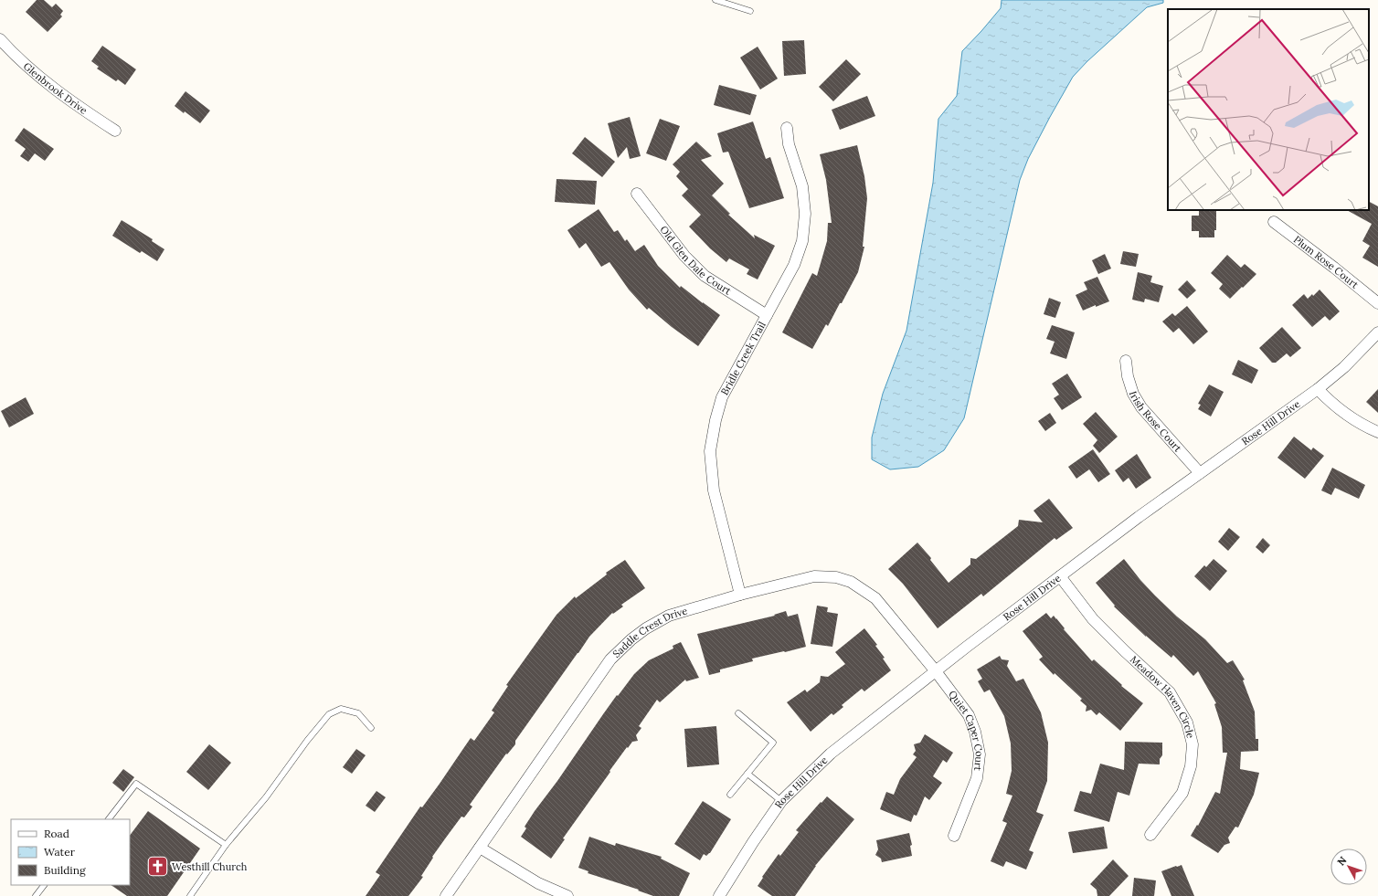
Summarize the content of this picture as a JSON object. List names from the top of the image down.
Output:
{
  "streets": {
    "street": [
      "Glenbrook Drive",
      "Old Glen Dale Court",
      "Plum Rose Court",
      "Bridle Creek Trail",
      "Irish Rose Court",
      "Rose Hill Drive",
      "Saddle Crest Drive",
      "Meadow Haven Circle",
      "Quiet Caper Court"
    ]
  },
  "crossings": [
    ["Old Glen Dale Court", "Bridle Creek Trail"],
    ["Bridle Creek Trail", "Saddle Crest Drive"],
    ["Irish Rose Court", "Rose Hill Drive"],
    ["Rose Hill Drive", "Saddle Crest Drive"],
    ["Rose Hill Drive", "Meadow Haven Circle"],
    ["Rose Hill Drive", "Quiet Caper Court"],
    ["Saddle Crest Drive", "Quiet Caper Court"]
  ],
  "places": {
    "church": ["Westhill Church"]
  },
  "legend": ["Road", "Water", "Building"],
  "north": "top left"
}
